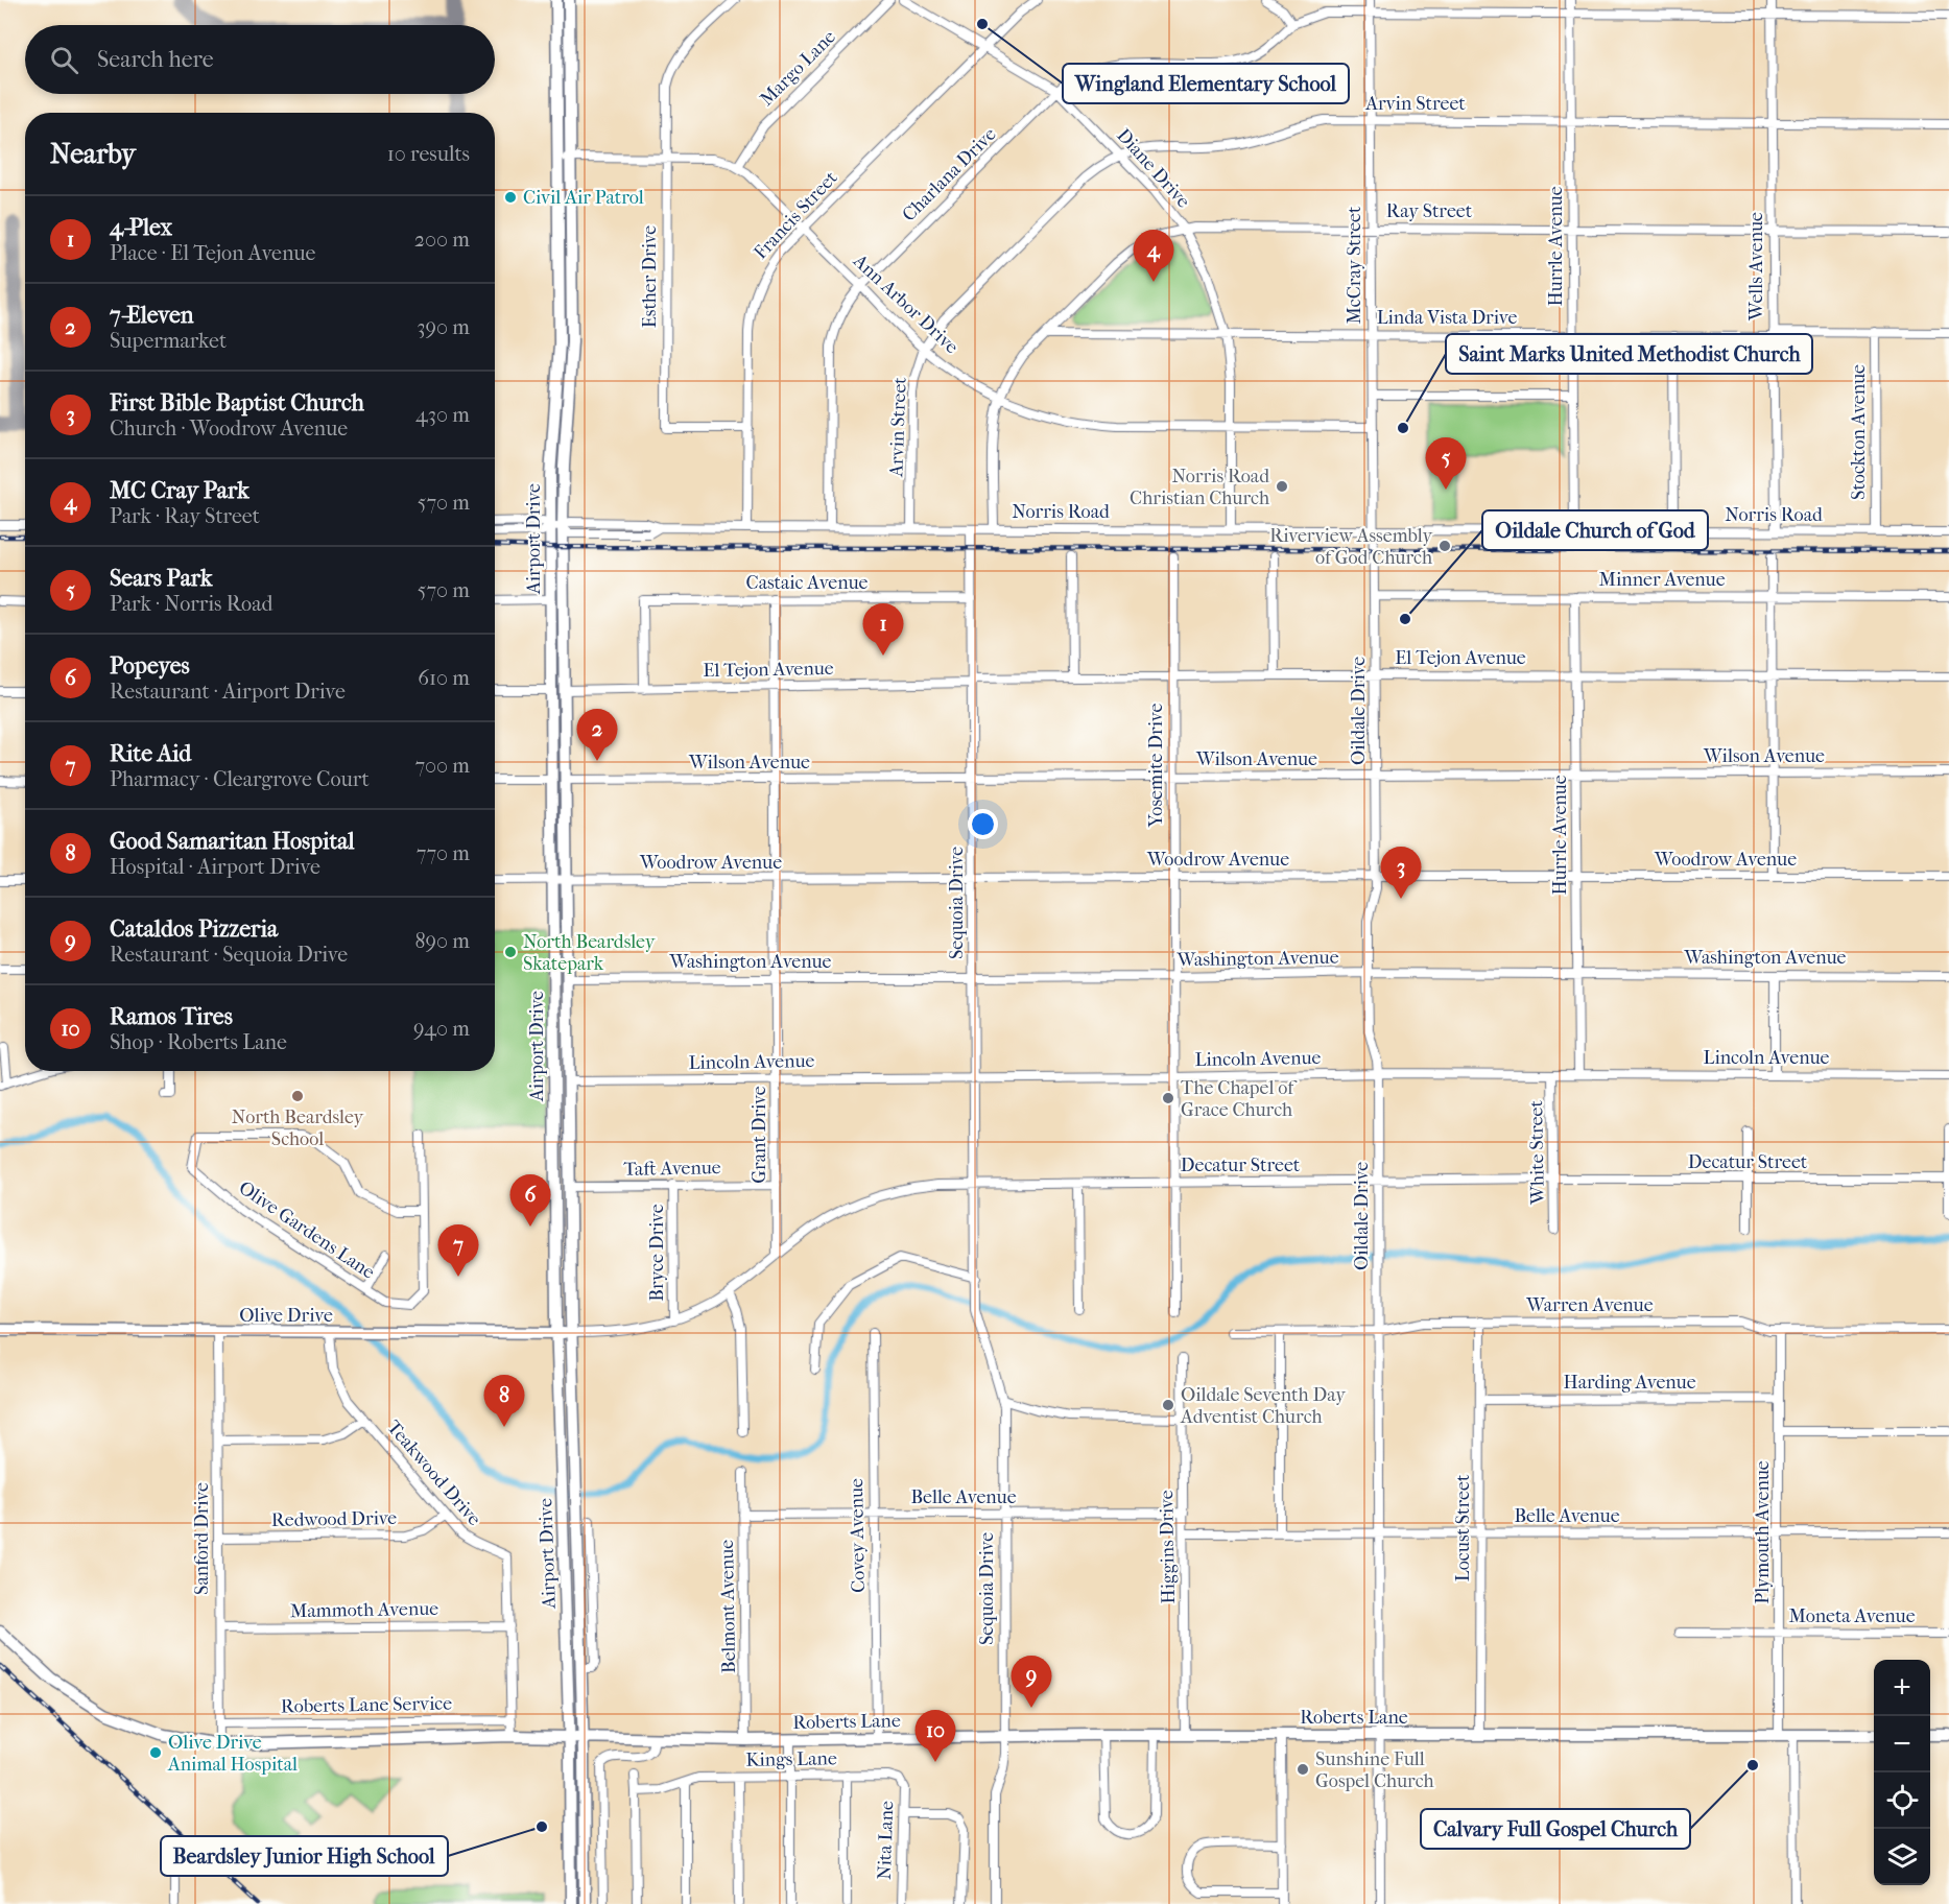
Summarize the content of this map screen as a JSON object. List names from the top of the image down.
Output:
{
  "streets": {
    "main road": ["Airport Drive", "Olive Drive", "Roberts Lane"],
    "street": [
      "Margo Lane",
      "Arvin Street",
      "Diane Drive",
      "Charlana Drive",
      "Ray Street",
      "Francis Street",
      "Hurrle Avenue",
      "McCray Street",
      "Wells Avenue",
      "Esther Drive",
      "Ann Arbor Drive",
      "Linda Vista Drive",
      "Stockton Avenue",
      "Norris Road",
      "Minner Avenue",
      "Castaic Avenue",
      "El Tejon Avenue",
      "Oildale Drive",
      "Wilson Avenue",
      "Yosemite Drive",
      "Woodrow Avenue",
      "Sequoia Drive",
      "Washington Avenue",
      "Lincoln Avenue",
      "Grant Drive",
      "White Street",
      "Decatur Street",
      "Taft Avenue",
      "Olive Gardens Lane",
      "Bryce Drive",
      "Warren Avenue",
      "Harding Avenue",
      "Teakwood Drive",
      "Belle Avenue",
      "Redwood Drive",
      "Locust Street",
      "Plymouth Avenue",
      "Covey Avenue",
      "Sanford Drive",
      "Higgins Drive",
      "Belmont Avenue",
      "Mammoth Avenue",
      "Moneta Avenue",
      "Roberts Lane Service",
      "Kings Lane",
      "Nita Lane"
    ]
  },
  "crossings": [
    ["Margo Lane", "Ann Arbor Drive"],
    ["Arvin Street", "Diane Drive"],
    ["Arvin Street", "Hurrle Avenue"],
    ["Arvin Street", "McCray Street"],
    ["Arvin Street", "Wells Avenue"],
    ["Arvin Street", "Ann Arbor Drive"],
    ["Arvin Street", "Norris Road"],
    ["Diane Drive", "Charlana Drive"],
    ["Diane Drive", "Ray Street"],
    ["Diane Drive", "Francis Street"],
    ["Diane Drive", "Ann Arbor Drive"],
    ["Diane Drive", "Linda Vista Drive"],
    ["Diane Drive", "Norris Road"],
    ["Charlana Drive", "Ann Arbor Drive"],
    ["Charlana Drive", "Norris Road"],
    ["Ray Street", "Hurrle Avenue"],
    ["Ray Street", "McCray Street"],
    ["Ray Street", "Wells Avenue"],
    ["Ray Street", "Ann Arbor Drive"],
    ["Ray Street", "Linda Vista Drive"],
    ["Ray Street", "Norris Road"],
    ["Francis Street", "Esther Drive"],
    ["Francis Street", "Ann Arbor Drive"],
    ["Francis Street", "Norris Road"],
    ["Hurrle Avenue", "Linda Vista Drive"],
    ["Hurrle Avenue", "Norris Road"],
    ["Hurrle Avenue", "Minner Avenue"],
    ["Hurrle Avenue", "El Tejon Avenue"],
    ["Hurrle Avenue", "Wilson Avenue"],
    ["Hurrle Avenue", "Woodrow Avenue"],
    ["Hurrle Avenue", "Washington Avenue"],
    ["Hurrle Avenue", "Lincoln Avenue"],
    ["McCray Street", "Ann Arbor Drive"],
    ["McCray Street", "Linda Vista Drive"],
    ["McCray Street", "Norris Road"],
    ["McCray Street", "Oildale Drive"],
    ["Wells Avenue", "Linda Vista Drive"],
    ["Wells Avenue", "Norris Road"],
    ["Esther Drive", "Ann Arbor Drive"],
    ["Ann Arbor Drive", "Airport Drive"],
    ["Linda Vista Drive", "Stockton Avenue"],
    ["Stockton Avenue", "Norris Road"],
    ["Norris Road", "Airport Drive"],
    ["Norris Road", "Oildale Drive"],
    ["Norris Road", "Sequoia Drive"],
    ["Airport Drive", "El Tejon Avenue"],
    ["Airport Drive", "Wilson Avenue"],
    ["Airport Drive", "Woodrow Avenue"],
    ["Airport Drive", "Washington Avenue"],
    ["Airport Drive", "Lincoln Avenue"],
    ["Airport Drive", "Decatur Street"],
    ["Airport Drive", "Taft Avenue"],
    ["Airport Drive", "Olive Drive"],
    ["Airport Drive", "Roberts Lane"],
    ["Minner Avenue", "Oildale Drive"],
    ["Castaic Avenue", "El Tejon Avenue"],
    ["Castaic Avenue", "Sequoia Drive"],
    ["Castaic Avenue", "Grant Drive"],
    ["El Tejon Avenue", "Oildale Drive"],
    ["El Tejon Avenue", "Yosemite Drive"],
    ["El Tejon Avenue", "Sequoia Drive"],
    ["El Tejon Avenue", "Grant Drive"],
    ["Oildale Drive", "Wilson Avenue"],
    ["Oildale Drive", "Woodrow Avenue"],
    ["Oildale Drive", "Washington Avenue"],
    ["Oildale Drive", "Lincoln Avenue"],
    ["Oildale Drive", "Decatur Street"],
    ["Oildale Drive", "Warren Avenue"],
    ["Oildale Drive", "Belle Avenue"],
    ["Oildale Drive", "Roberts Lane"],
    ["Wilson Avenue", "Yosemite Drive"],
    ["Wilson Avenue", "Sequoia Drive"],
    ["Wilson Avenue", "Grant Drive"],
    ["Yosemite Drive", "Woodrow Avenue"],
    ["Yosemite Drive", "Washington Avenue"],
    ["Yosemite Drive", "Lincoln Avenue"],
    ["Yosemite Drive", "Decatur Street"],
    ["Woodrow Avenue", "Sequoia Drive"],
    ["Woodrow Avenue", "Grant Drive"],
    ["Sequoia Drive", "Washington Avenue"],
    ["Sequoia Drive", "Lincoln Avenue"],
    ["Sequoia Drive", "Decatur Street"],
    ["Sequoia Drive", "Belle Avenue"],
    ["Sequoia Drive", "Roberts Lane"],
    ["Washington Avenue", "Grant Drive"],
    ["Lincoln Avenue", "Grant Drive"],
    ["Lincoln Avenue", "White Street"],
    ["Grant Drive", "Decatur Street"],
    ["Grant Drive", "Taft Avenue"],
    ["White Street", "Decatur Street"],
    ["Decatur Street", "Bryce Drive"],
    ["Decatur Street", "Olive Drive"],
    ["Taft Avenue", "Bryce Drive"],
    ["Warren Avenue", "Locust Street"],
    ["Warren Avenue", "Plymouth Avenue"],
    ["Olive Drive", "Teakwood Drive"],
    ["Olive Drive", "Sanford Drive"],
    ["Harding Avenue", "Locust Street"],
    ["Harding Avenue", "Plymouth Avenue"],
    ["Teakwood Drive", "Redwood Drive"],
    ["Teakwood Drive", "Mammoth Avenue"],
    ["Teakwood Drive", "Roberts Lane Service"],
    ["Teakwood Drive", "Roberts Lane"],
    ["Belle Avenue", "Locust Street"],
    ["Belle Avenue", "Plymouth Avenue"],
    ["Belle Avenue", "Covey Avenue"],
    ["Belle Avenue", "Higgins Drive"],
    ["Belle Avenue", "Belmont Avenue"],
    ["Redwood Drive", "Sanford Drive"],
    ["Locust Street", "Roberts Lane"],
    ["Plymouth Avenue", "Moneta Avenue"],
    ["Plymouth Avenue", "Roberts Lane"],
    ["Covey Avenue", "Roberts Lane"],
    ["Sanford Drive", "Mammoth Avenue"],
    ["Sanford Drive", "Roberts Lane Service"],
    ["Sanford Drive", "Roberts Lane"],
    ["Higgins Drive", "Roberts Lane"],
    ["Belmont Avenue", "Roberts Lane"],
    ["Kings Lane", "Nita Lane"]
  ],
  "places": [
    "Wingland Elementary School",
    "Civil Air Patrol",
    "Saint Marks United Methodist Church",
    "Norris Road Christian Church",
    "Riverview Assembly of God Church",
    "Oildale Church of God",
    "North Beardsley Skatepark",
    "North Beardsley School",
    "The Chapel of Grace Church",
    "Oildale Seventh Day Adventist Church",
    "Olive Drive Animal Hospital",
    "Calvary Full Gospel Church",
    "Sunshine Full Gospel Church",
    "Beardsley Junior High School"
  ],
  "page": {
    "search": "Search here",
    "heading": ["Nearby", "10 results"],
    "list": [
      {
        "mark": "1",
        "name": "4-Plex",
        "note": "Place · El Tejon Avenue",
        "value": "200 m"
      },
      {
        "mark": "2",
        "name": "7-Eleven",
        "note": "Supermarket",
        "value": "390 m"
      },
      {
        "mark": "3",
        "name": "First Bible Baptist Church",
        "note": "Church · Woodrow Avenue",
        "value": "430 m"
      },
      {
        "mark": "4",
        "name": "MC Cray Park",
        "note": "Park · Ray Street",
        "value": "570 m"
      },
      {
        "mark": "5",
        "name": "Sears Park",
        "note": "Park · Norris Road",
        "value": "570 m"
      },
      {
        "mark": "6",
        "name": "Popeyes",
        "note": "Restaurant · Airport Drive",
        "value": "610 m"
      },
      {
        "mark": "7",
        "name": "Rite Aid",
        "note": "Pharmacy · Cleargrove Court",
        "value": "700 m"
      },
      {
        "mark": "8",
        "name": "Good Samaritan Hospital",
        "note": "Hospital · Airport Drive",
        "value": "770 m"
      },
      {
        "mark": "9",
        "name": "Cataldos Pizzeria",
        "note": "Restaurant · Sequoia Drive",
        "value": "890 m"
      },
      {
        "mark": "10",
        "name": "Ramos Tires",
        "note": "Shop · Roberts Lane",
        "value": "940 m"
      }
    ],
    "pins": [
      "4",
      "5",
      "1",
      "2",
      "3",
      "6",
      "7",
      "8",
      "9",
      "10"
    ],
    "map_buttons": ["+", "−"]
  }
}
